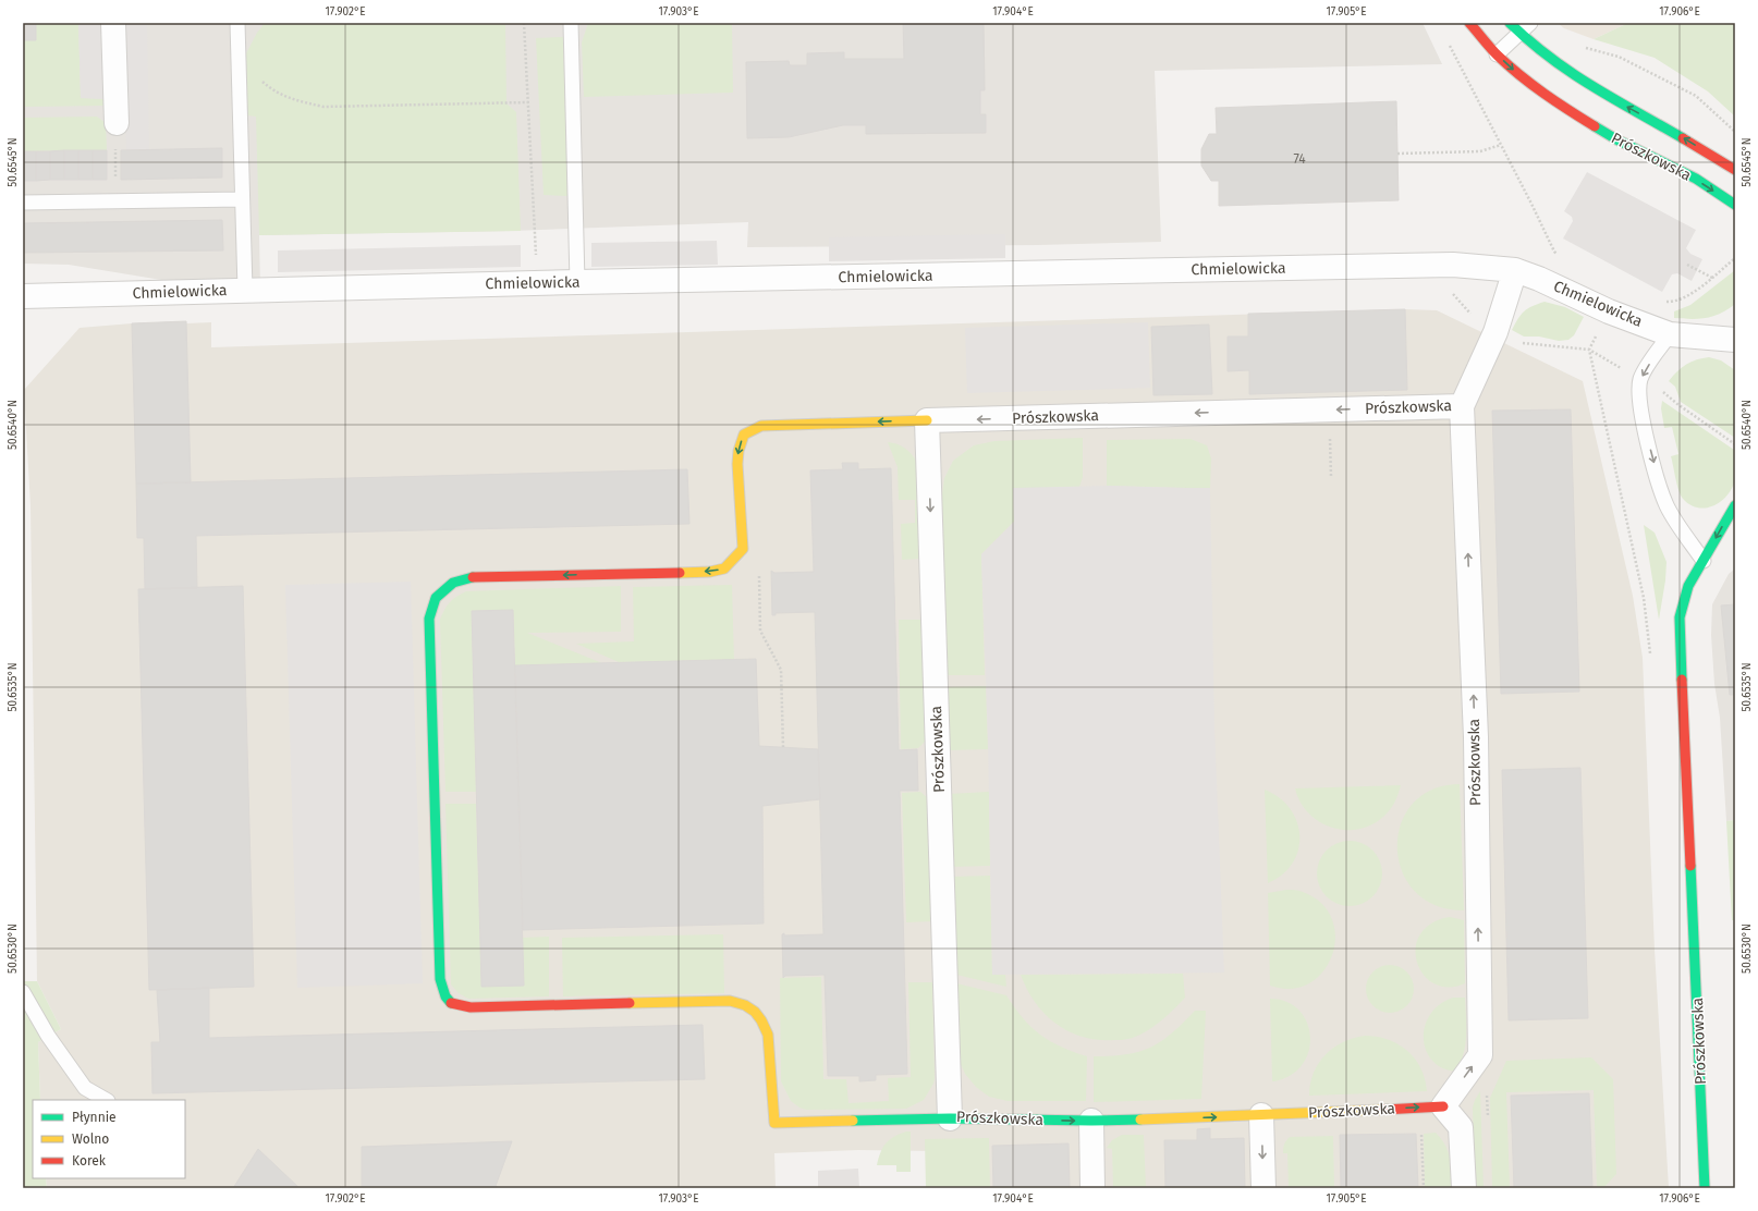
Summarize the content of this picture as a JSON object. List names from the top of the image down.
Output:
{
  "streets": {
    "street": ["Prószkowska", "Chmielowicka"]
  },
  "crossings": [
    ["Prószkowska", "Chmielowicka"]
  ],
  "house_numbers": ["74"],
  "legend": ["Płynnie", "Wolno", "Korek"],
  "coordinates": [
    "17.902°E",
    "17.903°E",
    "17.904°E",
    "17.905°E",
    "17.906°E",
    "50.6545°N",
    "50.6540°N",
    "50.6535°N",
    "50.6530°N"
  ]
}
